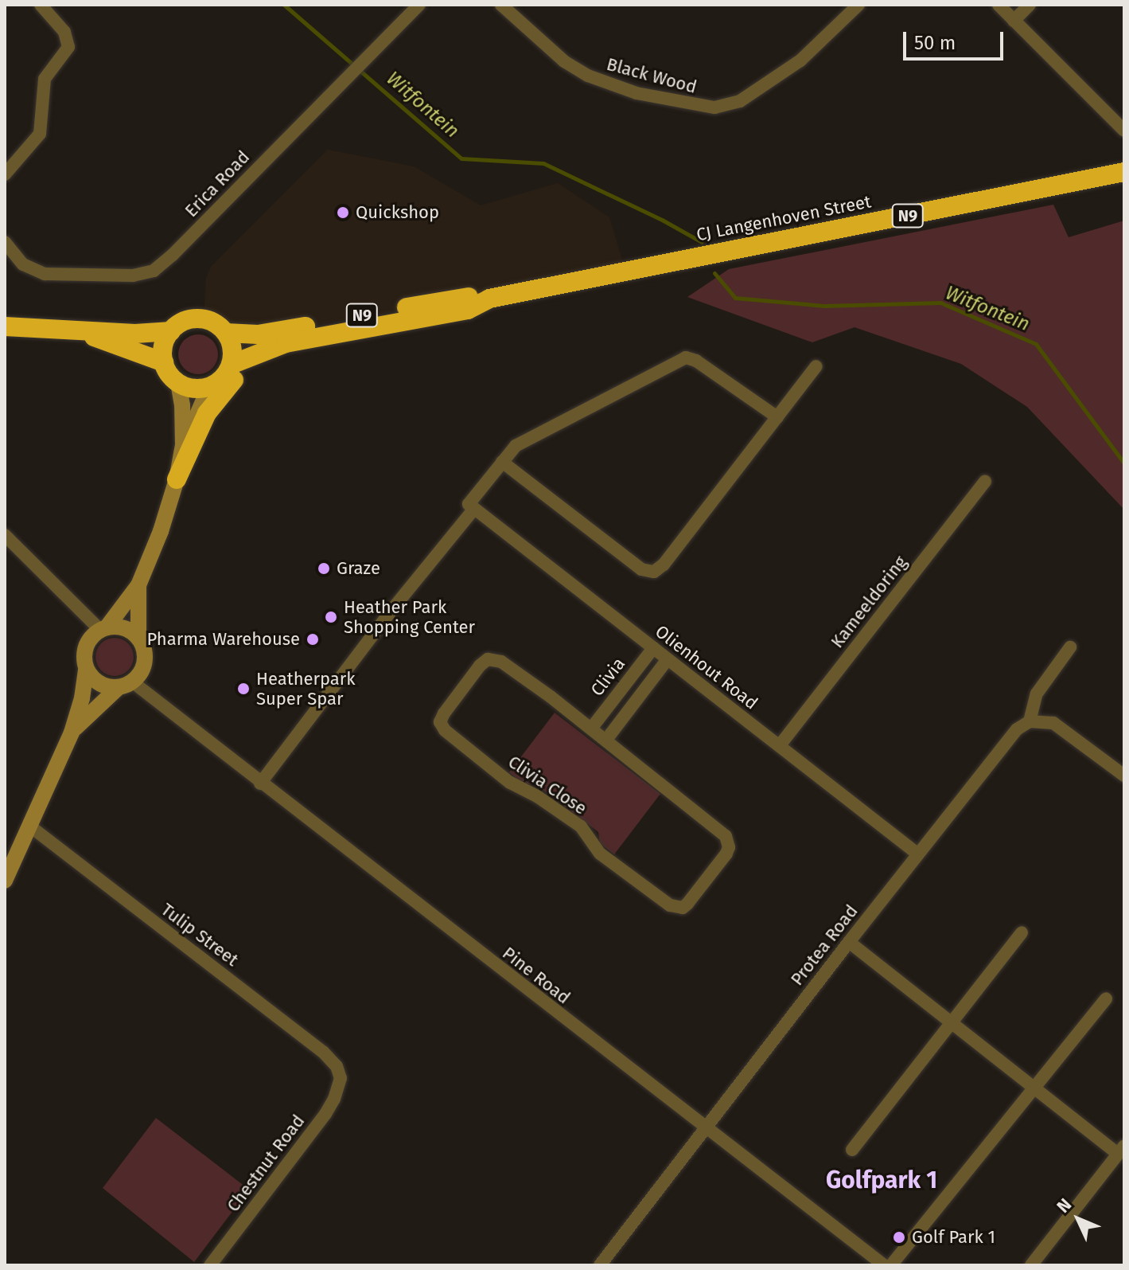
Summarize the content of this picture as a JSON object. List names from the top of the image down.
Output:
{
  "streets": {
    "highway": ["N9", "CJ Langenhoven Street"],
    "street": [
      "Black Wood",
      "Erica Road",
      "Kameeldoring",
      "Olienhout Road",
      "Clivia",
      "Clivia Close",
      "Tulip Street",
      "Protea Road",
      "Pine Road",
      "Chestnut Road"
    ]
  },
  "crossings": [
    ["N9", "CJ Langenhoven Street"],
    ["Kameeldoring", "Olienhout Road"],
    ["Olienhout Road", "Clivia"],
    ["Olienhout Road", "Protea Road"],
    ["Clivia", "Clivia Close"],
    ["Tulip Street", "Chestnut Road"],
    ["Protea Road", "Pine Road"]
  ],
  "districts": ["Golfpark 1"],
  "water": ["Witfontein"],
  "places": [
    "Quickshop",
    "Graze",
    "Heather Park Shopping Center",
    "Pharma Warehouse",
    "Heatherpark Super Spar",
    "Golf Park 1"
  ],
  "scale_bar": "50 m",
  "north": "top left"
}
